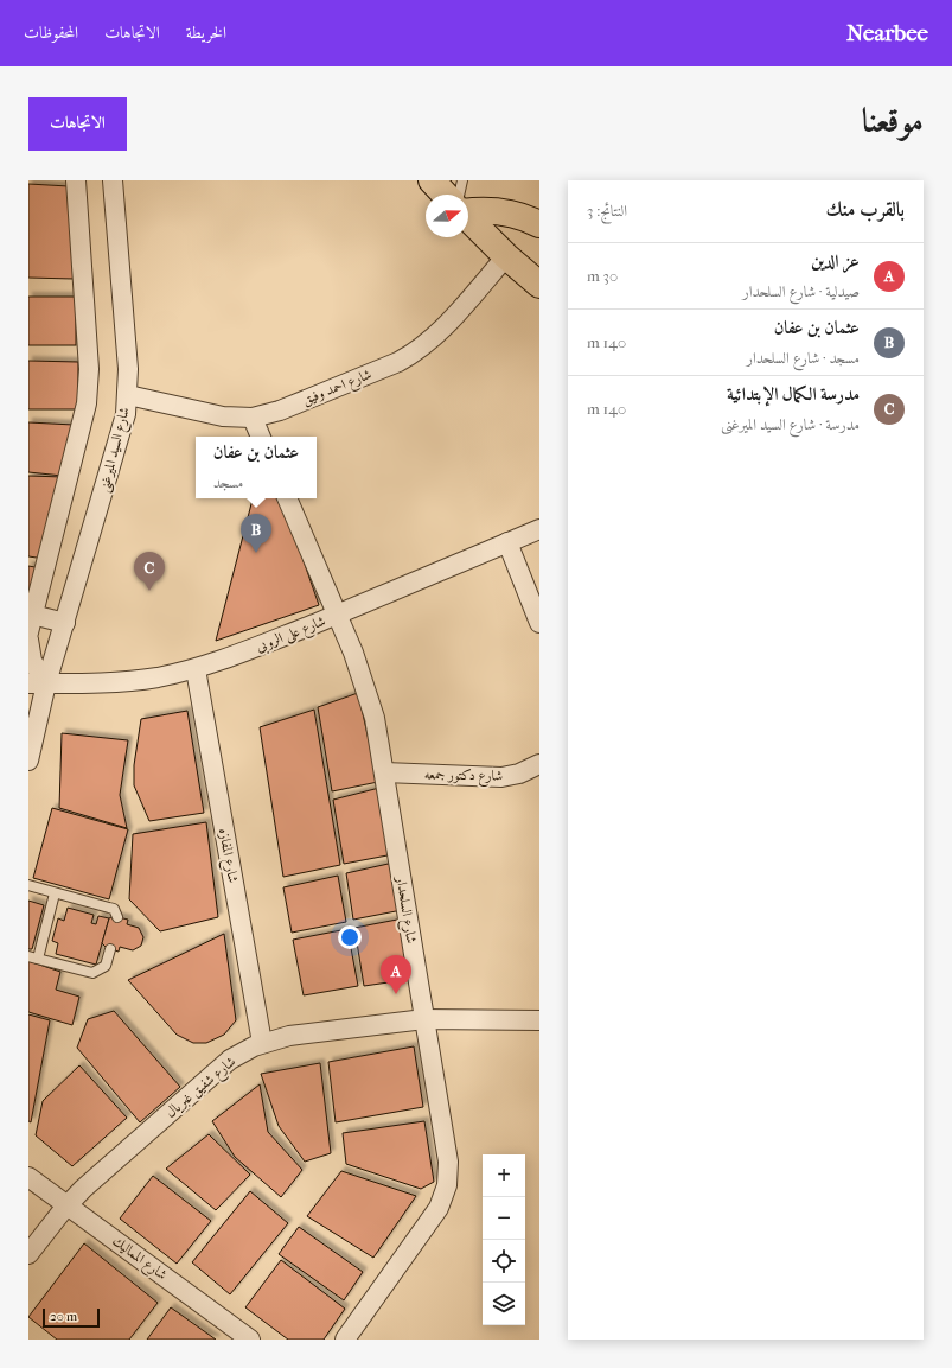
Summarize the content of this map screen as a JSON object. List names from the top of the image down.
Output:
{
  "streets": {
    "street": [
      "شارع احمد وفيق",
      "شارع السيد الميرغنى",
      "شارع على الروبى",
      "شارع دكتور جمعه",
      "شارع المفازه",
      "شارع السلحدار",
      "شارع شفيق غبريال",
      "شارع المماليك"
    ]
  },
  "crossings": [
    ["شارع احمد وفيق", "شارع السيد الميرغنى"],
    ["شارع السيد الميرغنى", "شارع على الروبى"],
    ["شارع على الروبى", "شارع المفازه"],
    ["شارع على الروبى", "شارع السلحدار"],
    ["شارع دكتور جمعه", "شارع السلحدار"],
    ["شارع المفازه", "شارع شفيق غبريال"],
    ["شارع السلحدار", "شارع شفيق غبريال"],
    ["شارع شفيق غبريال", "شارع المماليك"]
  ],
  "scale_bar": "20 m",
  "north": "right",
  "page": {
    "header": "Nearbee",
    "nav": ["الخريطة", "الاتجاهات", "المحفوظات"],
    "title": "موقعنا",
    "buttons": "الاتجاهات",
    "heading": ["بالقرب منك", "النتائج: 3"],
    "list": [
      {
        "mark": "A",
        "name": "عز الدين",
        "note": "صيدلية · شارع السلحدار",
        "value": "30 m"
      },
      {
        "mark": "B",
        "name": "عثمان بن عفان",
        "note": "مسجد · شارع السلحدار",
        "value": "140 m"
      },
      {
        "mark": "C",
        "name": "مدرسة الكمال الإبتدائية",
        "note": "مدرسة · شارع السيد الميرغنى",
        "value": "140 m"
      }
    ],
    "popup": ["عثمان بن عفان", "مسجد"],
    "pins": ["B", "C", "A"],
    "map_buttons": ["+", "−"],
    "scale": "20 m"
  }
}
